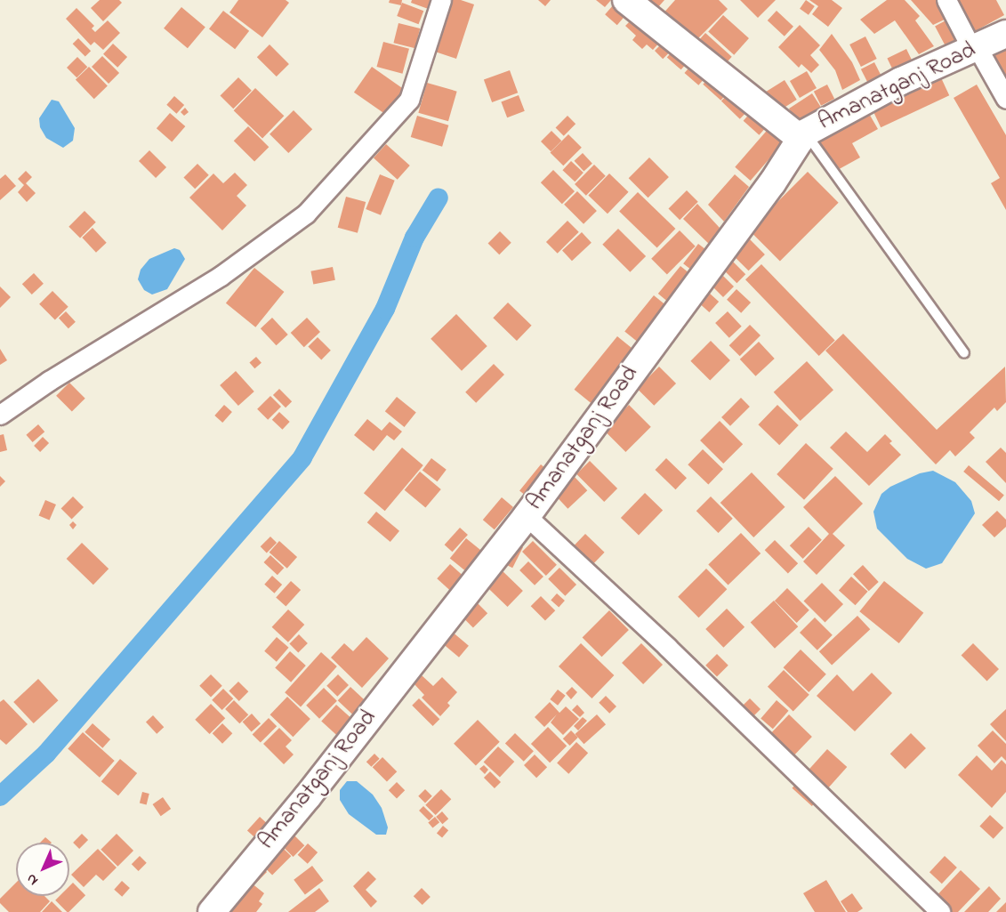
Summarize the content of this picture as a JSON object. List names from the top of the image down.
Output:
{
  "streets": {
    "main road": ["Amanatganj Road"]
  },
  "north": "bottom left"
}
